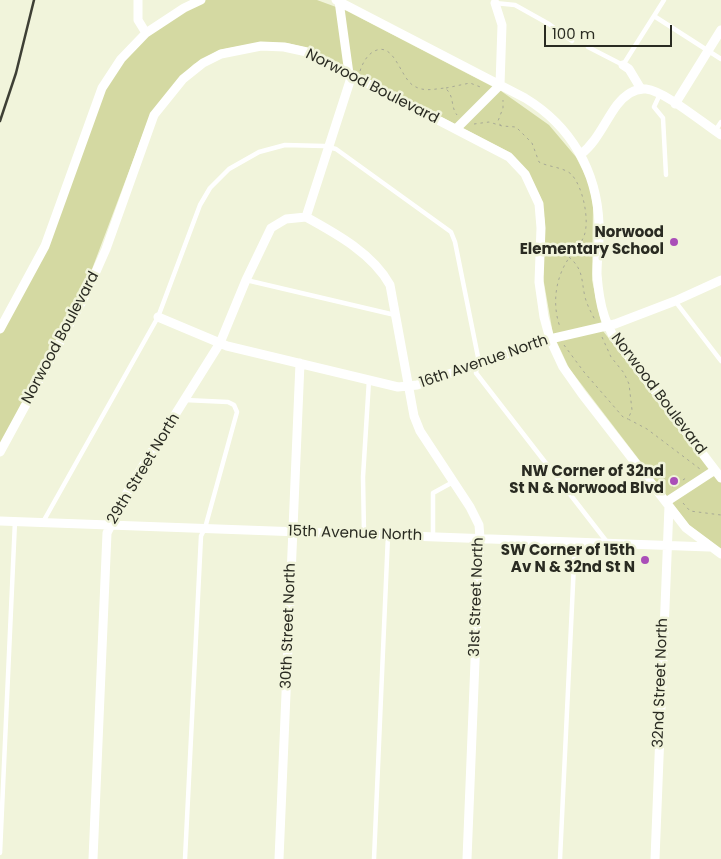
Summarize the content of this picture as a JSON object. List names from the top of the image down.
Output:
{
  "streets": {
    "street": [
      "Norwood Boulevard",
      "16th Avenue North",
      "29th Street North",
      "15th Avenue North",
      "31st Street North",
      "30th Street North",
      "32nd Street North"
    ]
  },
  "crossings": [
    ["Norwood Boulevard", "16th Avenue North"],
    ["Norwood Boulevard", "15th Avenue North"],
    ["Norwood Boulevard", "32nd Street North"],
    ["16th Avenue North", "29th Street North"],
    ["16th Avenue North", "31st Street North"],
    ["16th Avenue North", "30th Street North"],
    ["29th Street North", "15th Avenue North"],
    ["29th Street North", "31st Street North"],
    ["15th Avenue North", "31st Street North"],
    ["15th Avenue North", "30th Street North"],
    ["15th Avenue North", "32nd Street North"]
  ],
  "places": ["Norwood Elementary School", "NW Corner of 32nd St N & Norwood Blvd", "SW Corner of 15th Av N & 32nd St N"],
  "scale_bar": "100 m"
}
